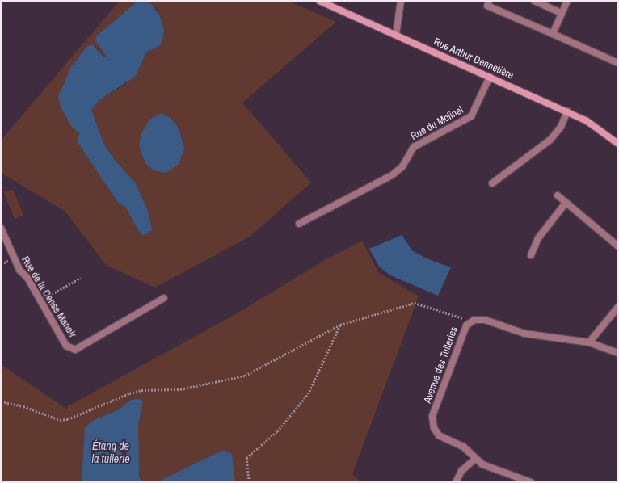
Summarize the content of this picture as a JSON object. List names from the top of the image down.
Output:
{
  "streets": {
    "street": [
      "Rue Arthur Dennetière",
      "Rue du Molinel",
      "Rue de la Cense Manoir",
      "Avenue des Tuileries"
    ]
  },
  "crossings": [
    ["Rue Arthur Dennetière", "Rue du Molinel"]
  ],
  "water": ["Étang de la tuilerie"]
}
